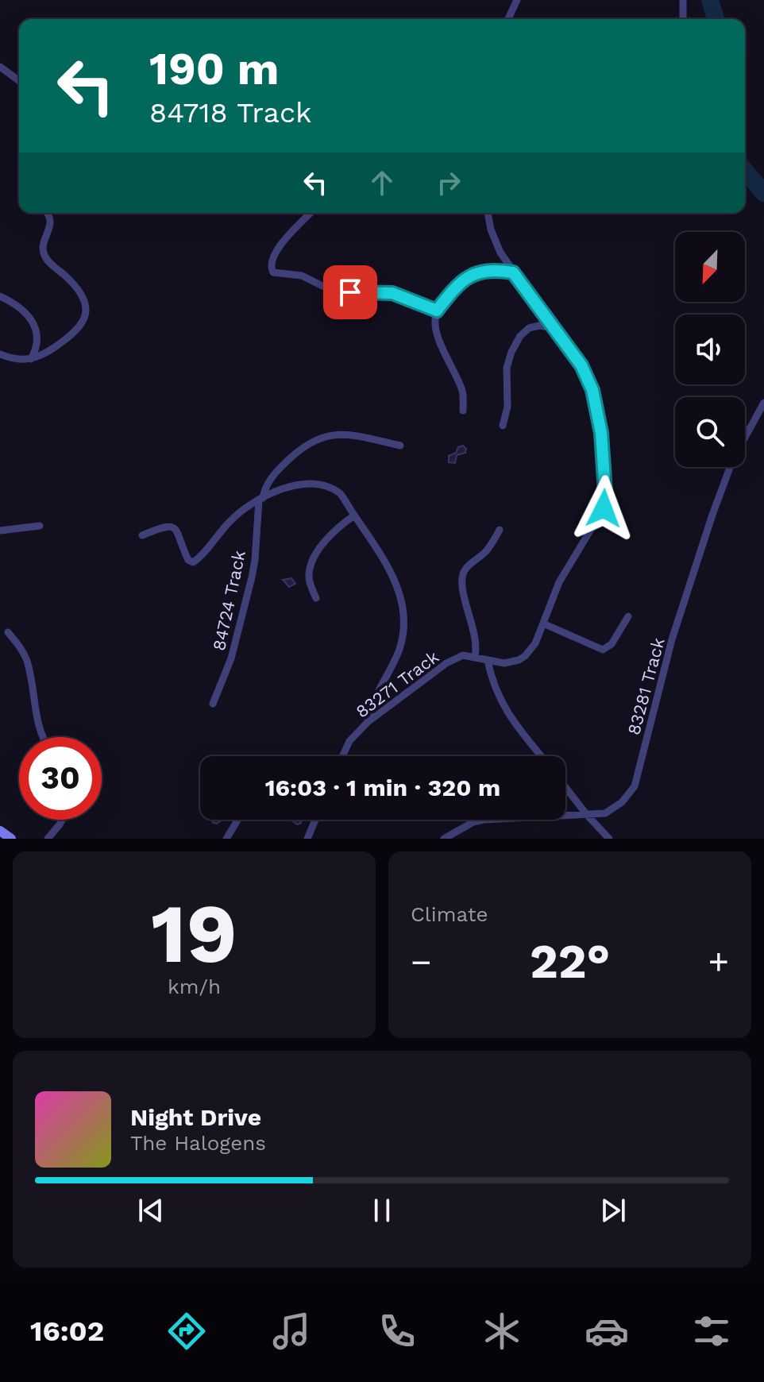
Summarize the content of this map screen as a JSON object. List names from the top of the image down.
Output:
{
  "streets": {
    "street": ["84724 Track", "83271 Track", "83281 Track"]
  },
  "north": "bottom left",
  "page": {
    "turn": ["190 m", "84718 Track"],
    "limit": "30",
    "trip": "16:03 · 1 min · 320 m",
    "tile": [
      ["19", "km/h"],
      "Climate"
    ],
    "heat": ["−", "22°", "+"],
    "song": ["Night Drive", "The Halogens"],
    "tabs": "16:02"
  }
}
